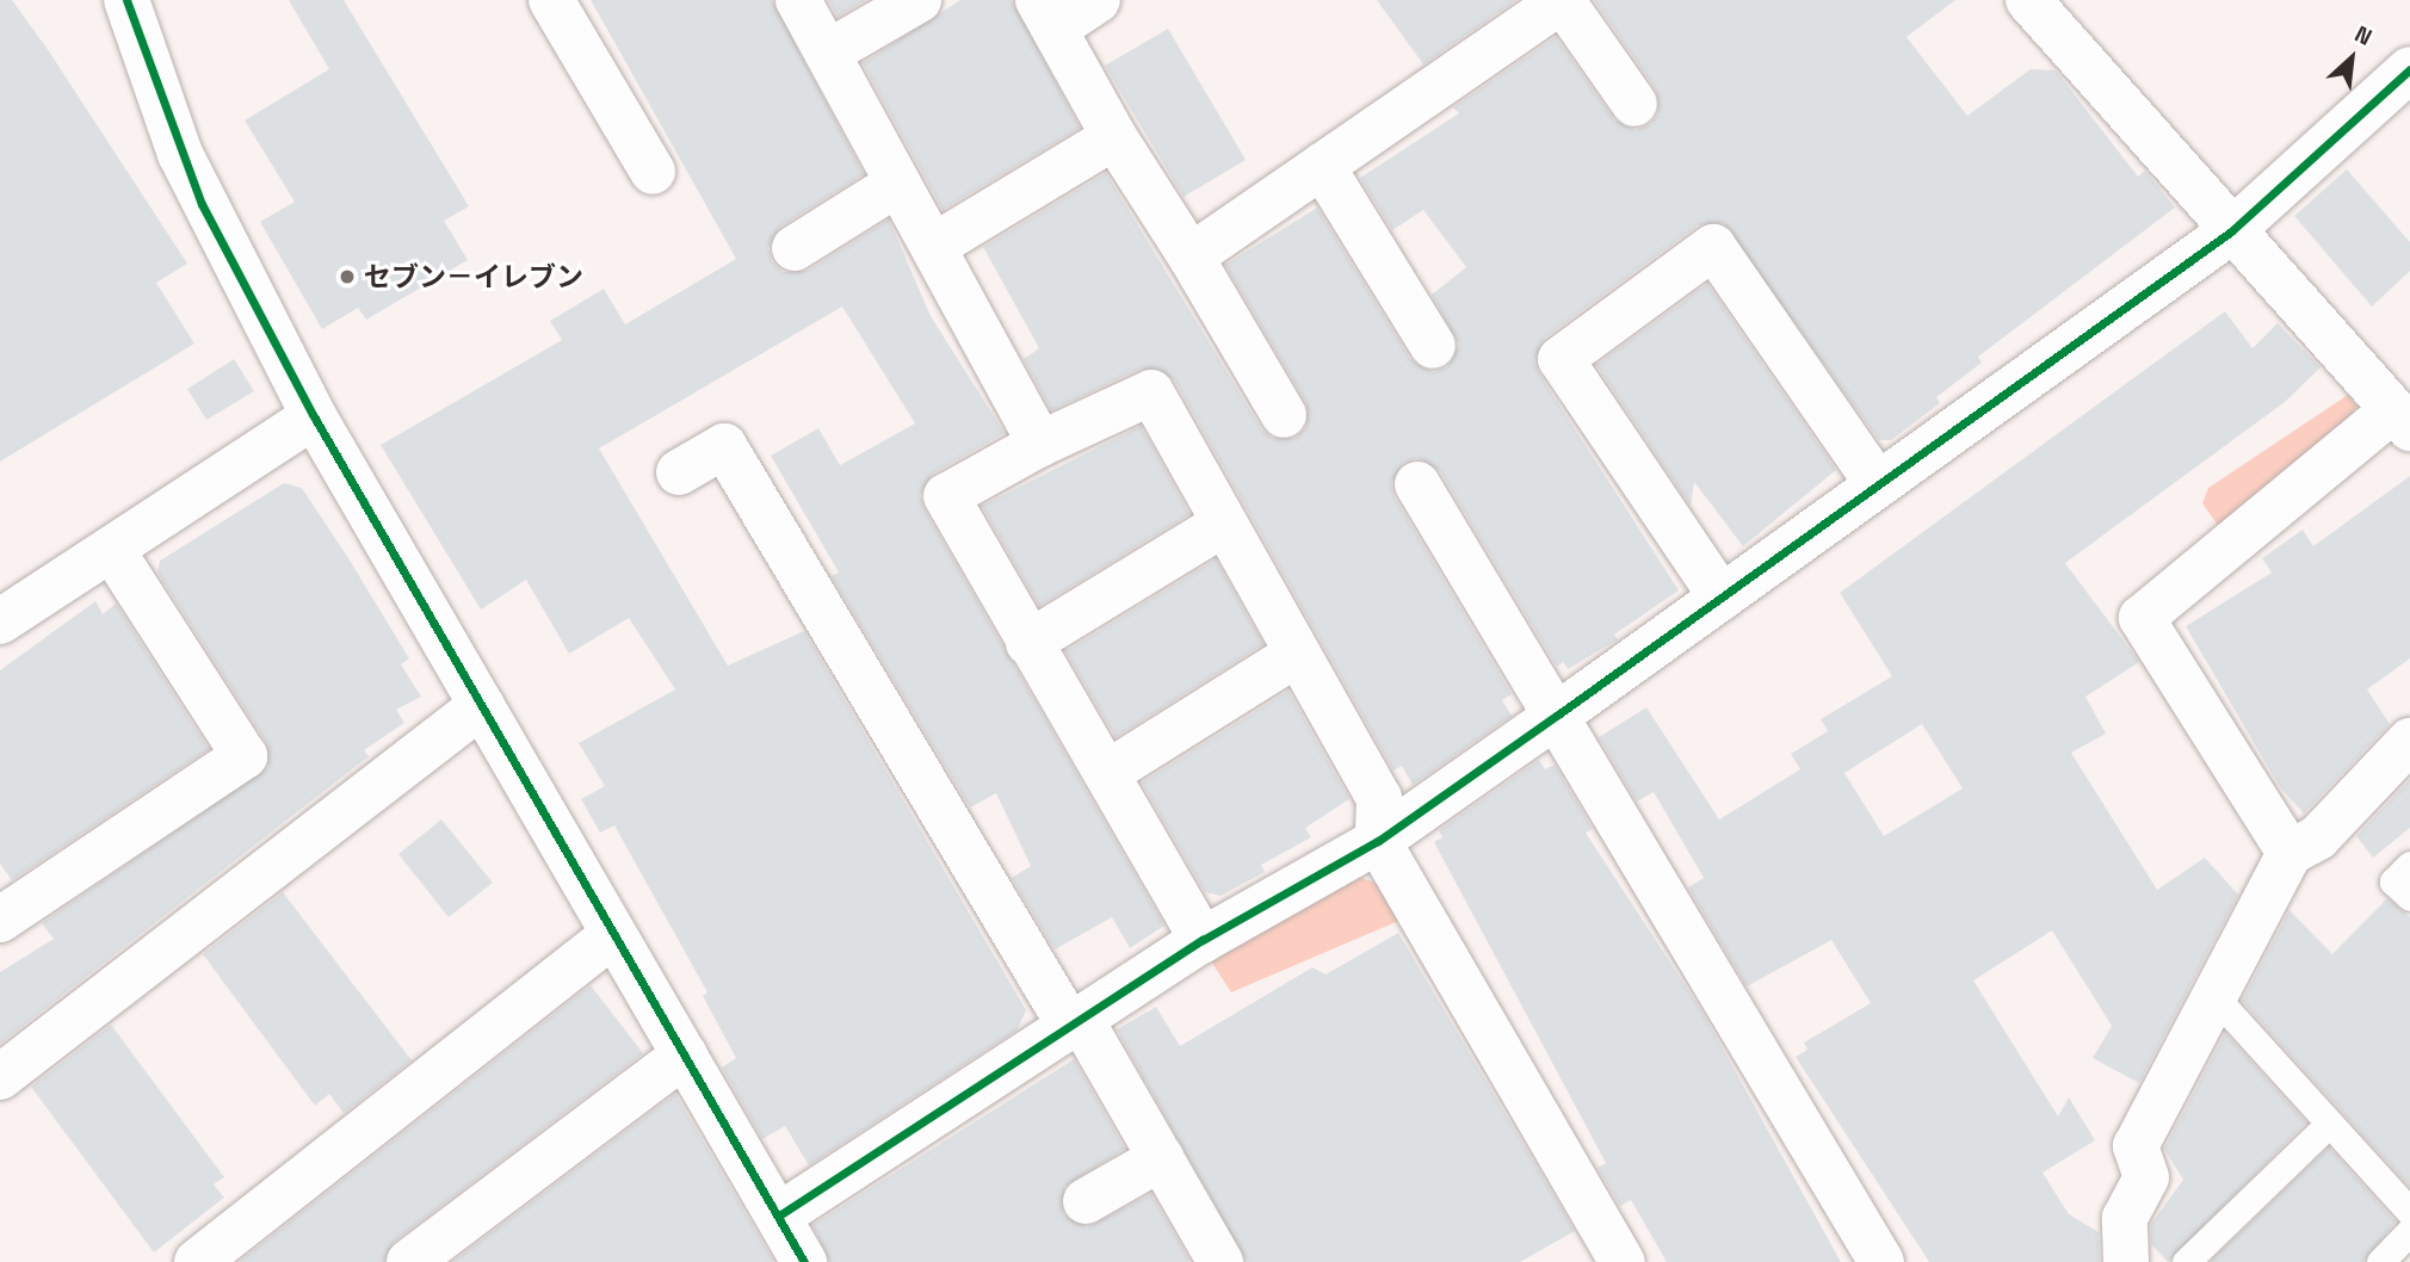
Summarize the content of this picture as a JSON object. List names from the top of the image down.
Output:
{
  "places": ["セブン－イレブン"],
  "north": "top right"
}
